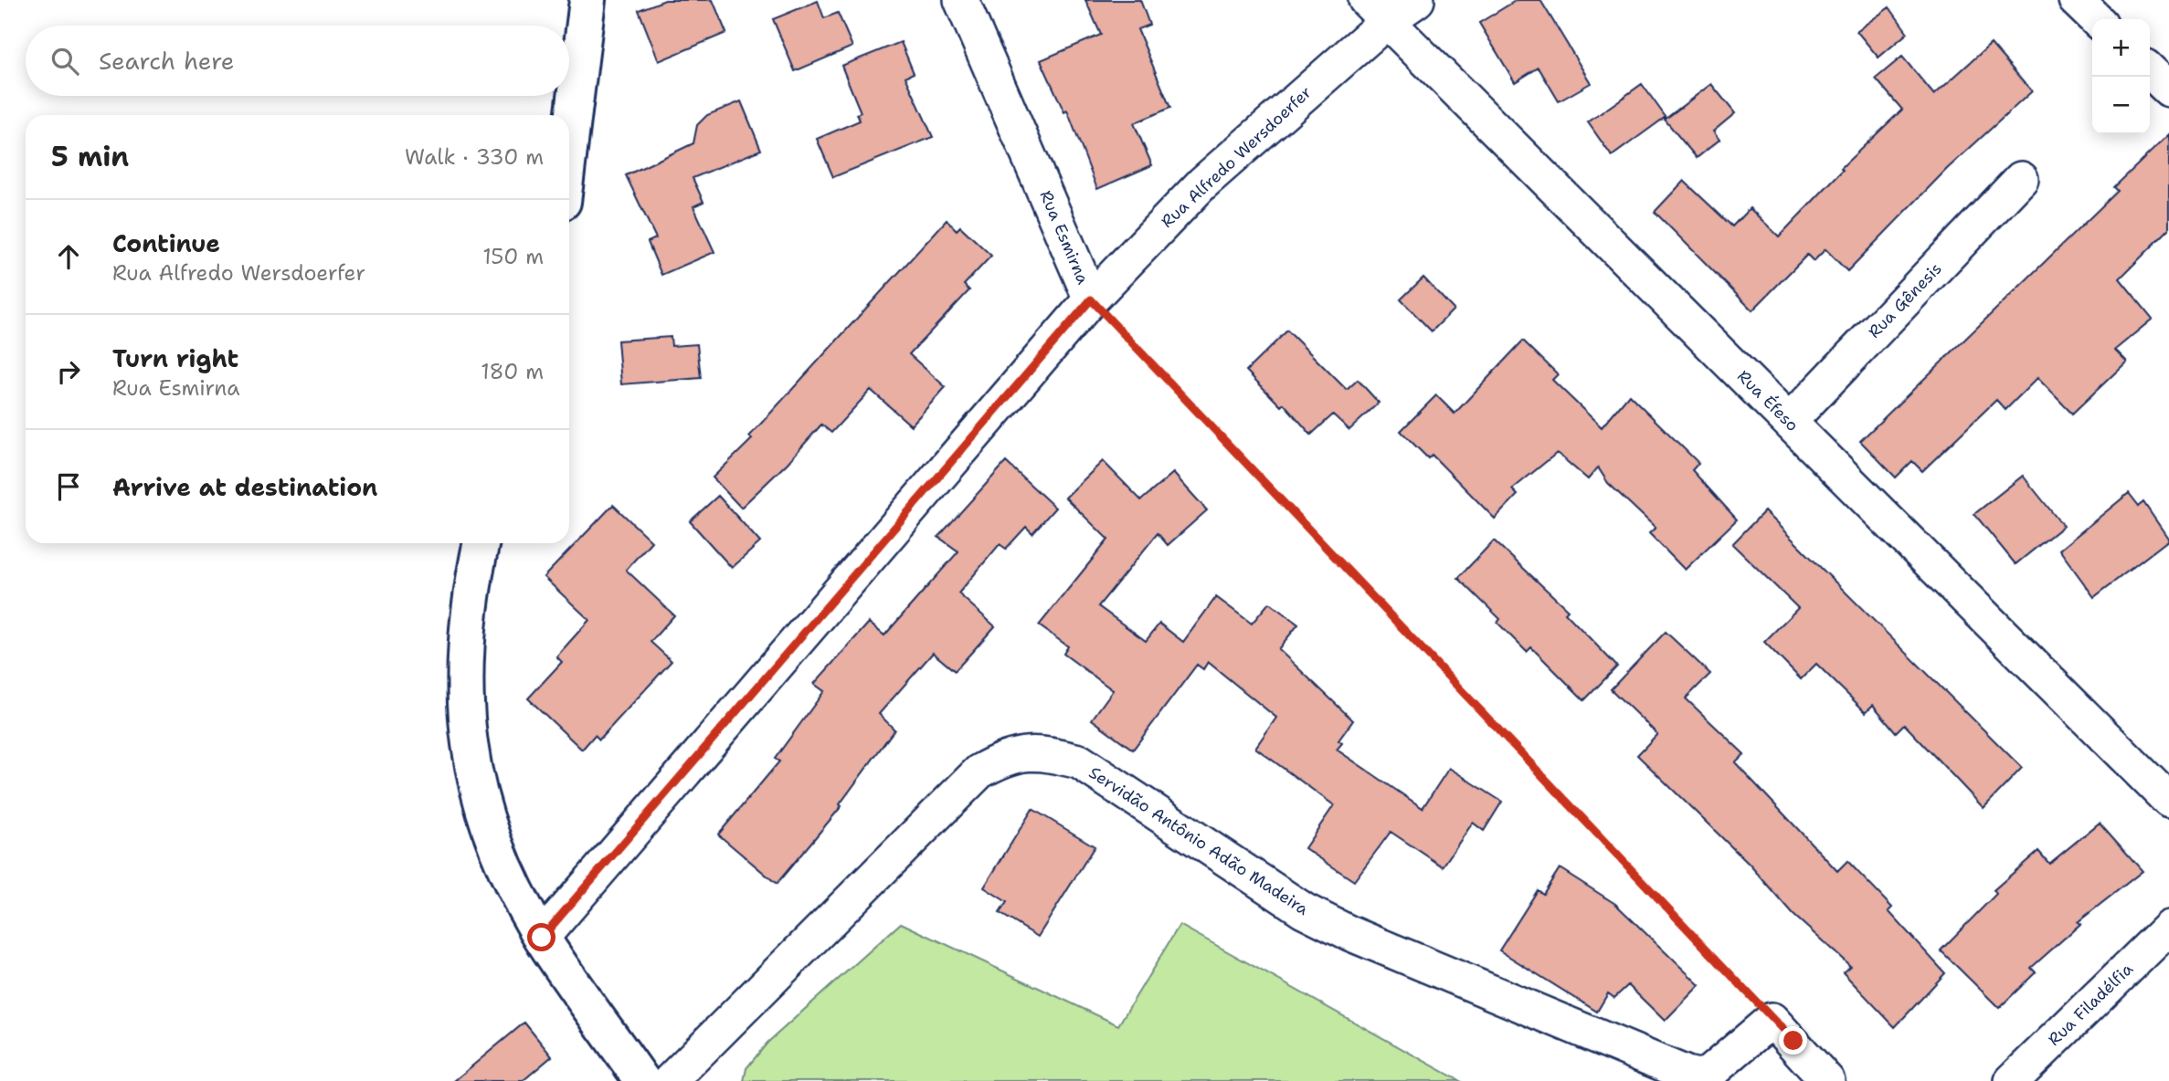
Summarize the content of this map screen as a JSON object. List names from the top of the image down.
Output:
{
  "streets": {
    "street": [
      "Rua Alfredo Wersdoerfer",
      "Rua Esmirna",
      "Rua Gênesis",
      "Rua Éfeso",
      "Servidão Antônio Adão Madeira",
      "Rua Filadélfia"
    ]
  },
  "crossings": [
    ["Rua Alfredo Wersdoerfer", "Rua Esmirna"],
    ["Rua Alfredo Wersdoerfer", "Rua Éfeso"],
    ["Rua Esmirna", "Servidão Antônio Adão Madeira"],
    ["Rua Gênesis", "Rua Éfeso"]
  ],
  "page": {
    "map_buttons": ["+", "−"],
    "search": "Search here",
    "heading": ["5 min", "Walk · 330 m"],
    "list": [
      ["Continue", "Rua Alfredo Wersdoerfer", "150 m"],
      ["Turn right", "Rua Esmirna", "180 m"],
      "Arrive at destination"
    ]
  }
}
